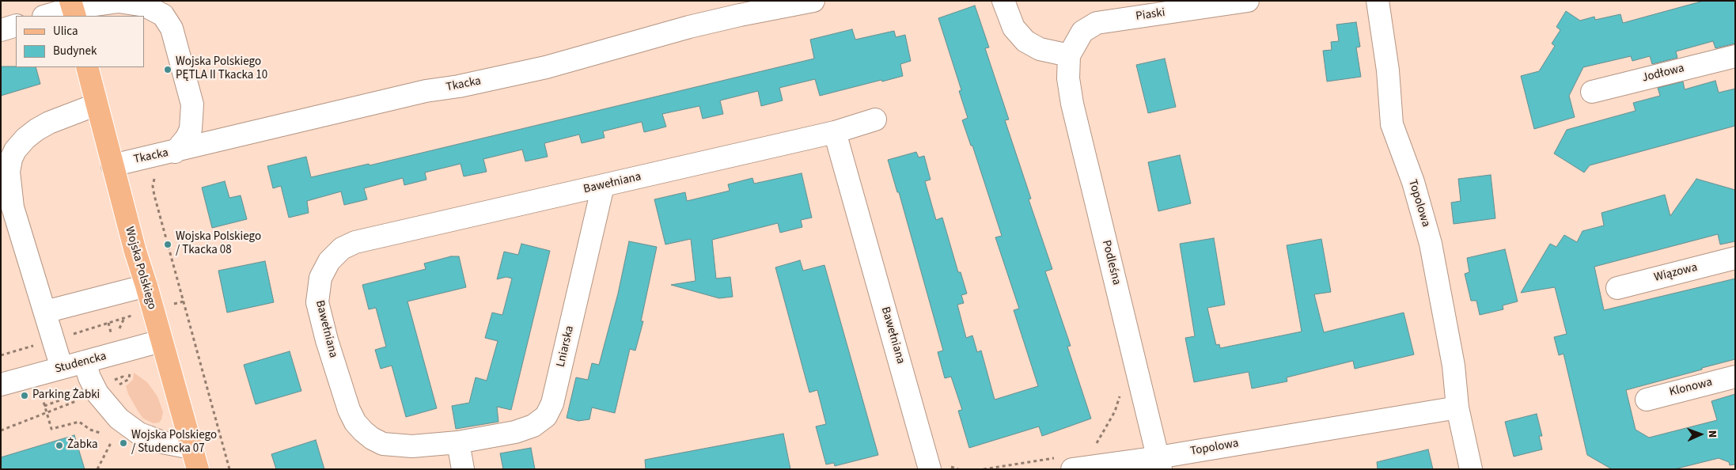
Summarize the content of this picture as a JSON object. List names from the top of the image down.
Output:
{
  "streets": {
    "main road": ["Wojska Polskiego"],
    "street": [
      "Piaski",
      "Jodłowa",
      "Tkacka",
      "Bawełniana",
      "Topolowa",
      "Podleśna",
      "Wiązowa",
      "Lniarska",
      "Studencka",
      "Klonowa"
    ]
  },
  "crossings": [
    ["Piaski", "Podleśna"],
    ["Tkacka", "Wojska Polskiego"],
    ["Bawełniana", "Lniarska"],
    ["Topolowa", "Podleśna"],
    ["Wojska Polskiego", "Studencka"]
  ],
  "places": [
    "Wojska Polskiego PĘTLA II Tkacka 10",
    "Wojska Polskiego / Tkacka 08",
    "Parking Żabki",
    "Wojska Polskiego / Studencka 07",
    "Żabka"
  ],
  "legend": ["Ulica", "Budynek"],
  "north": "right"
}
